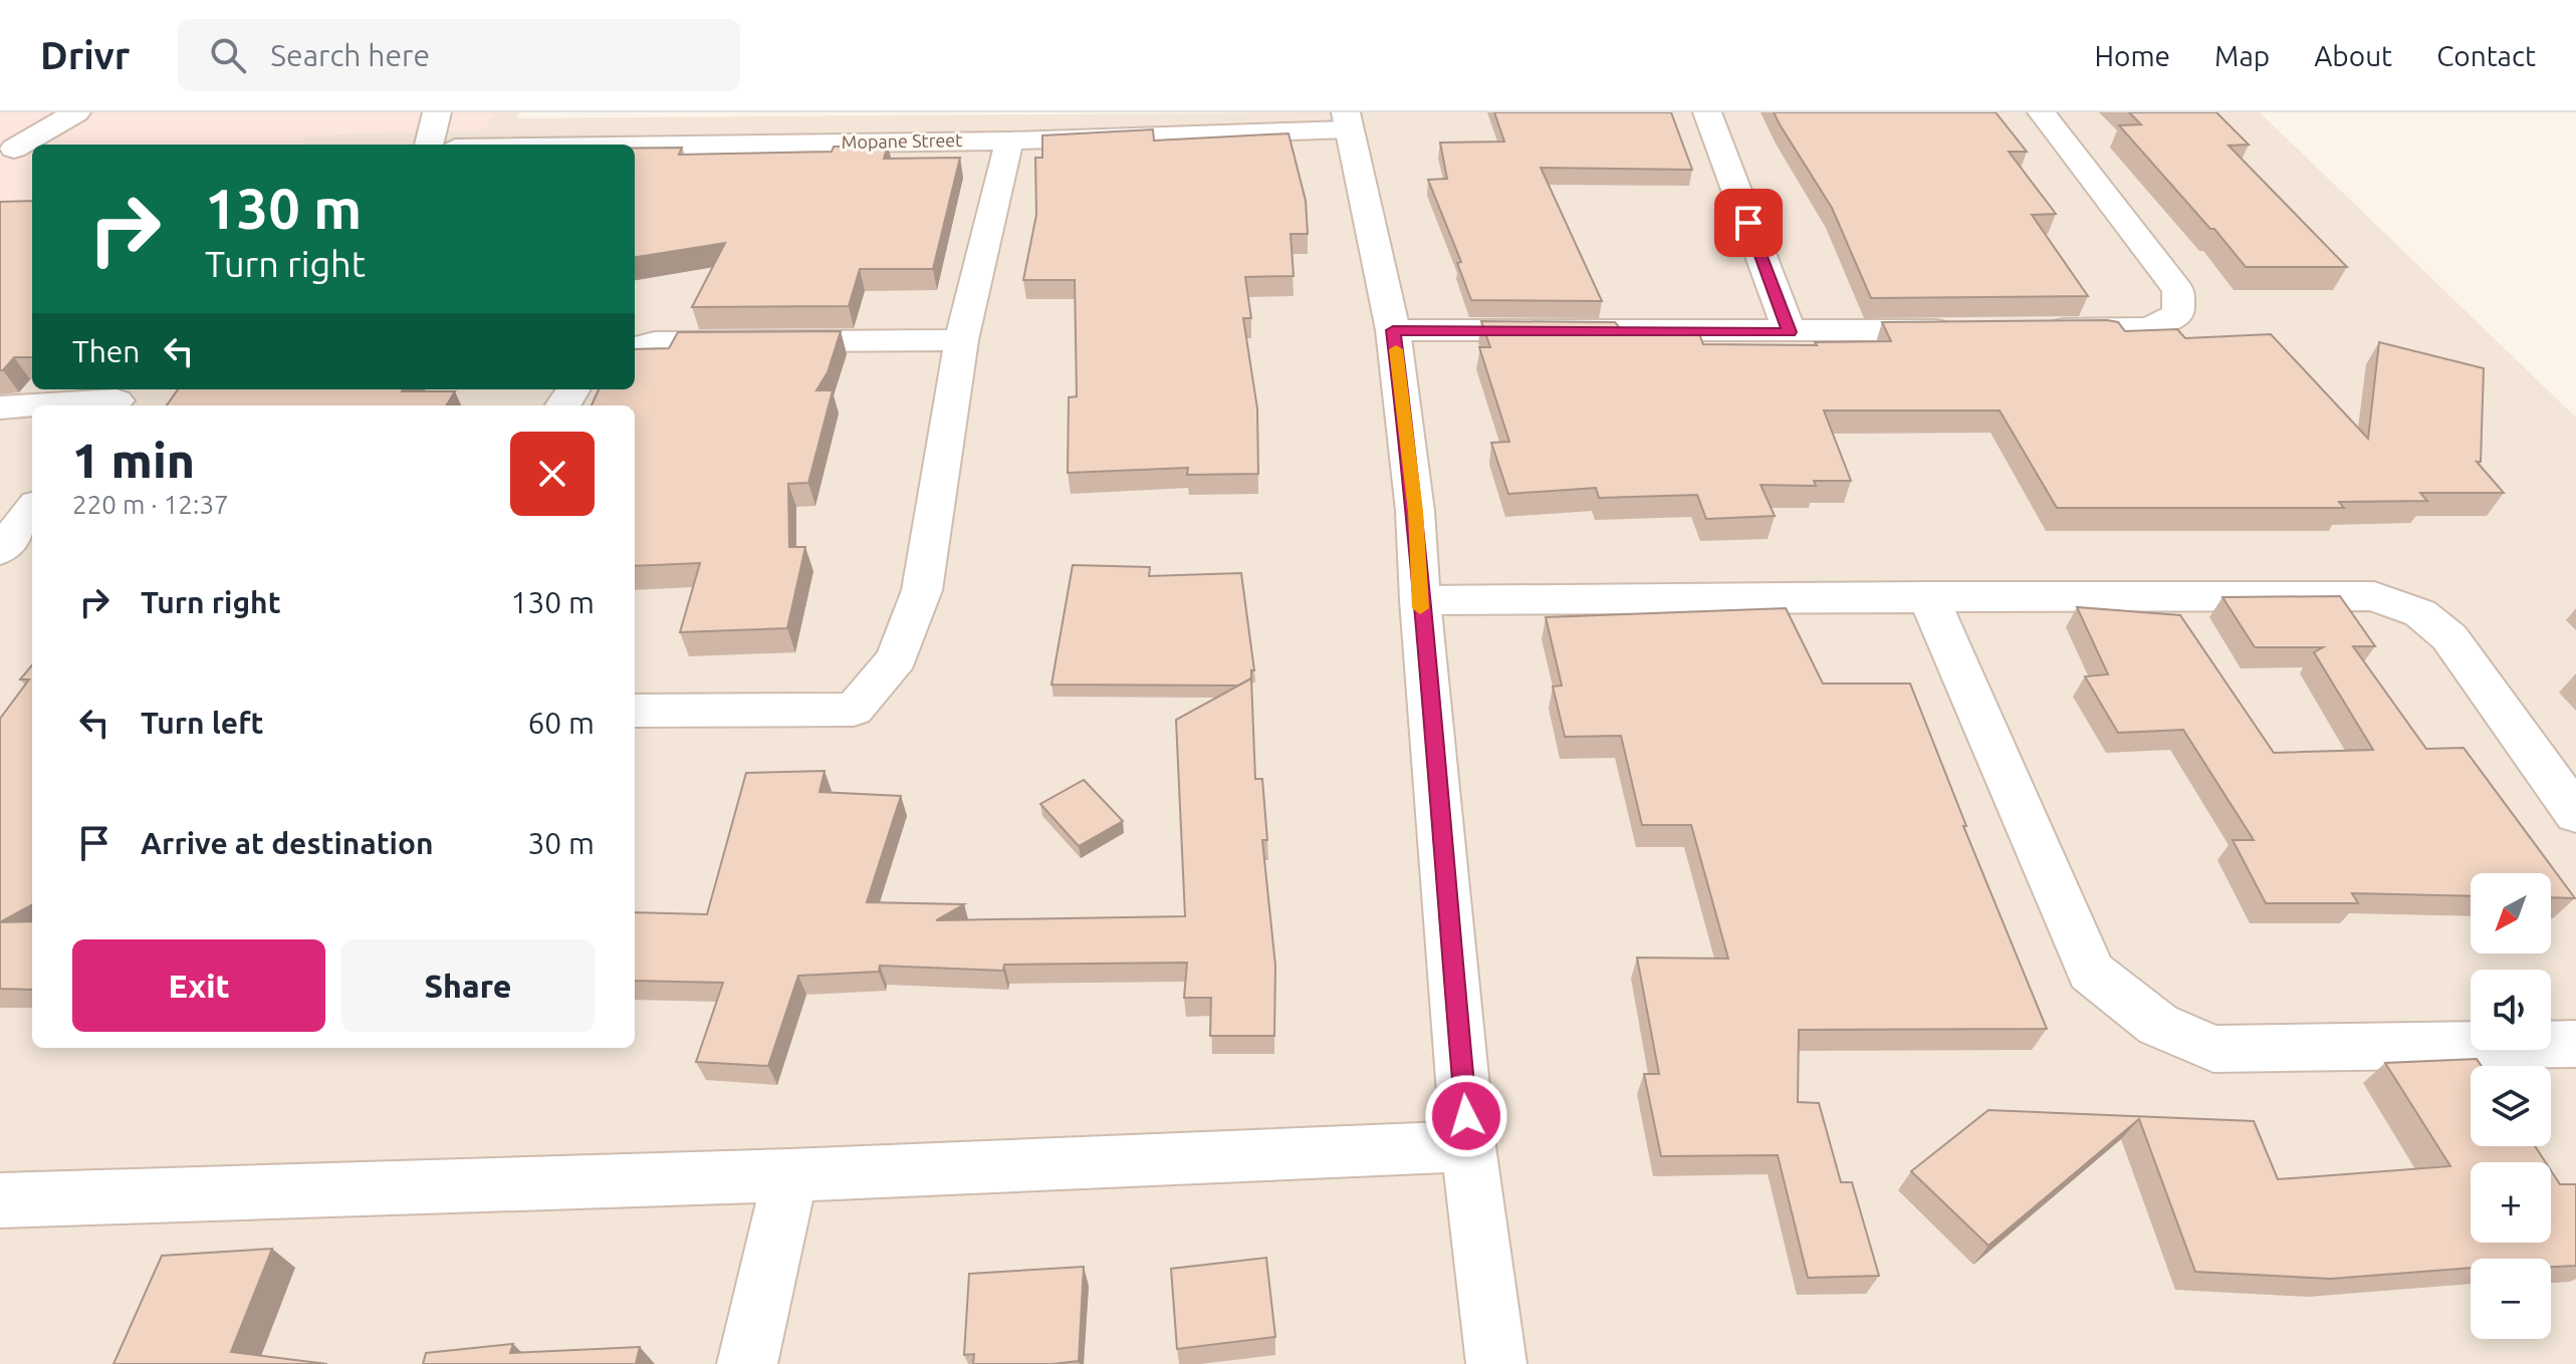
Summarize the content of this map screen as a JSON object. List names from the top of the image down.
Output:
{
  "streets": {
    "street": ["Mopane Street"]
  },
  "north": "bottom left",
  "page": {
    "header": "Drivr",
    "search": "Search here",
    "nav": [
      "Home",
      "Map",
      "About",
      "Contact"
    ],
    "turn": ["130 m", "Turn right"],
    "then": "Then",
    "heading": ["1 min", "220 m · 12:37"],
    "list": [
      {
        "name": "Turn right",
        "value": "130 m"
      },
      {
        "name": "Turn left",
        "value": "60 m"
      },
      {
        "name": "Arrive at destination",
        "value": "30 m"
      }
    ],
    "map_buttons": ["+", "−"],
    "buttons": ["Exit", "Share"]
  }
}
